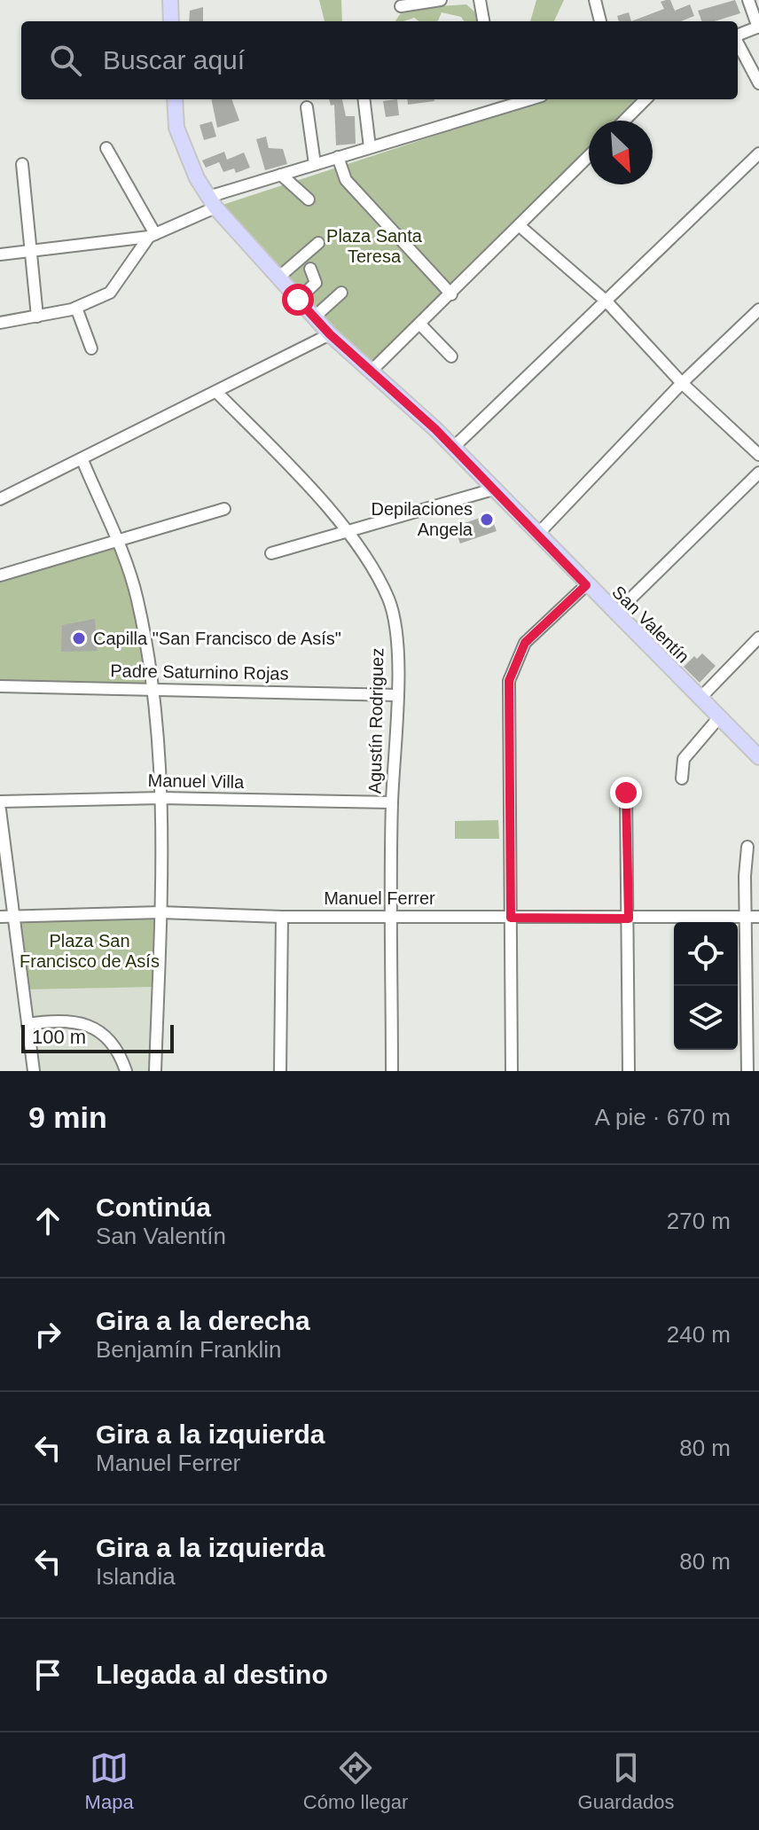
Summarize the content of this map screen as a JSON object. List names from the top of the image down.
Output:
{
  "streets": {
    "main road": ["San Valentín"],
    "street": [
      "Padre Saturnino Rojas",
      "Agustín Rodriguez",
      "Manuel Villa",
      "Manuel Ferrer"
    ]
  },
  "crossings": [
    ["Padre Saturnino Rojas", "Agustín Rodriguez"],
    ["Agustín Rodriguez", "Manuel Villa"],
    ["Agustín Rodriguez", "Manuel Ferrer"]
  ],
  "parks": ["Plaza Santa Teresa", "Plaza San Francisco de Asís"],
  "places": ["Depilaciones Angela", "Capilla \"San Francisco de Asís\""],
  "scale_bar": "100 m",
  "north": "bottom right",
  "page": {
    "search": "Buscar aquí",
    "scale": "100 m",
    "heading": ["9 min", "A pie · 670 m"],
    "list": [
      ["Continúa", "San Valentín", "270 m"],
      ["Gira a la derecha", "Benjamín Franklin", "240 m"],
      ["Gira a la izquierda", "Manuel Ferrer", "80 m"],
      ["Gira a la izquierda", "Islandia", "80 m"],
      "Llegada al destino"
    ],
    "nav": ["Mapa", "Cómo llegar", "Guardados"]
  }
}
